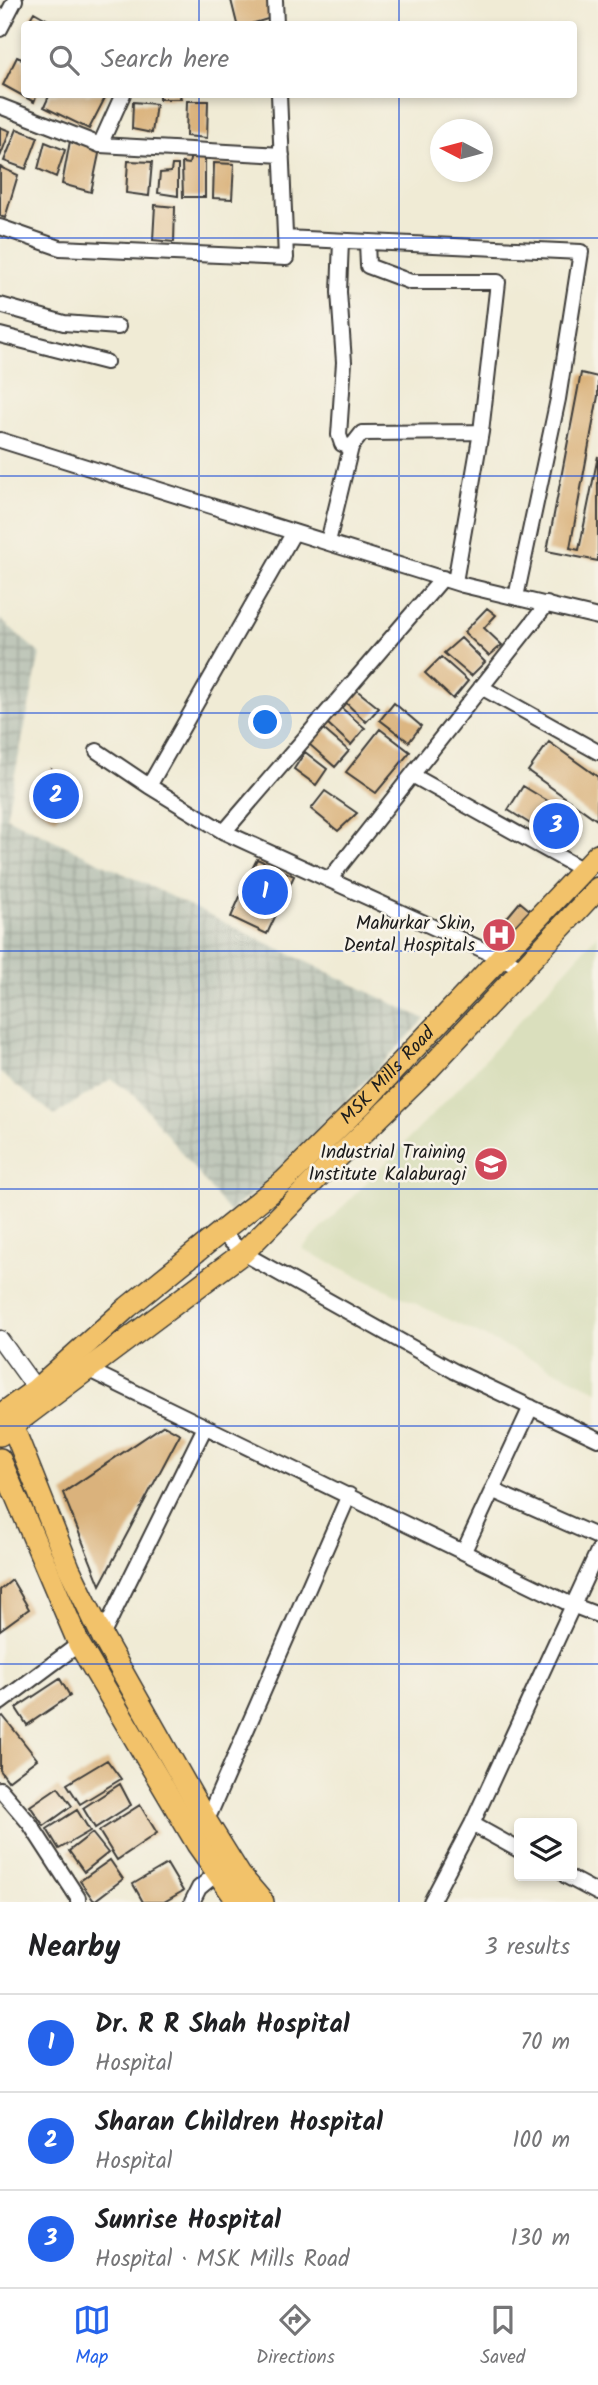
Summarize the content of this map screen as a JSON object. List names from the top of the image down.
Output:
{
  "streets": {
    "main road": ["MSK Mills Road"]
  },
  "places": {
    "hospital": ["Mahurkar Skin, Dental Hospitals"],
    "school or university": ["Industrial Training Institute Kalaburagi"]
  },
  "north": "left",
  "page": {
    "search": "Search here",
    "pins": ["2", "3", "1"],
    "heading": ["Nearby", "3 results"],
    "list": [
      {
        "mark": "1",
        "name": "Dr. R R Shah Hospital",
        "note": "Hospital",
        "value": "70 m"
      },
      {
        "mark": "2",
        "name": "Sharan Children Hospital",
        "note": "Hospital",
        "value": "100 m"
      },
      {
        "mark": "3",
        "name": "Sunrise Hospital",
        "note": "Hospital · MSK Mills Road",
        "value": "130 m"
      }
    ],
    "nav": ["Map", "Directions", "Saved"]
  }
}
